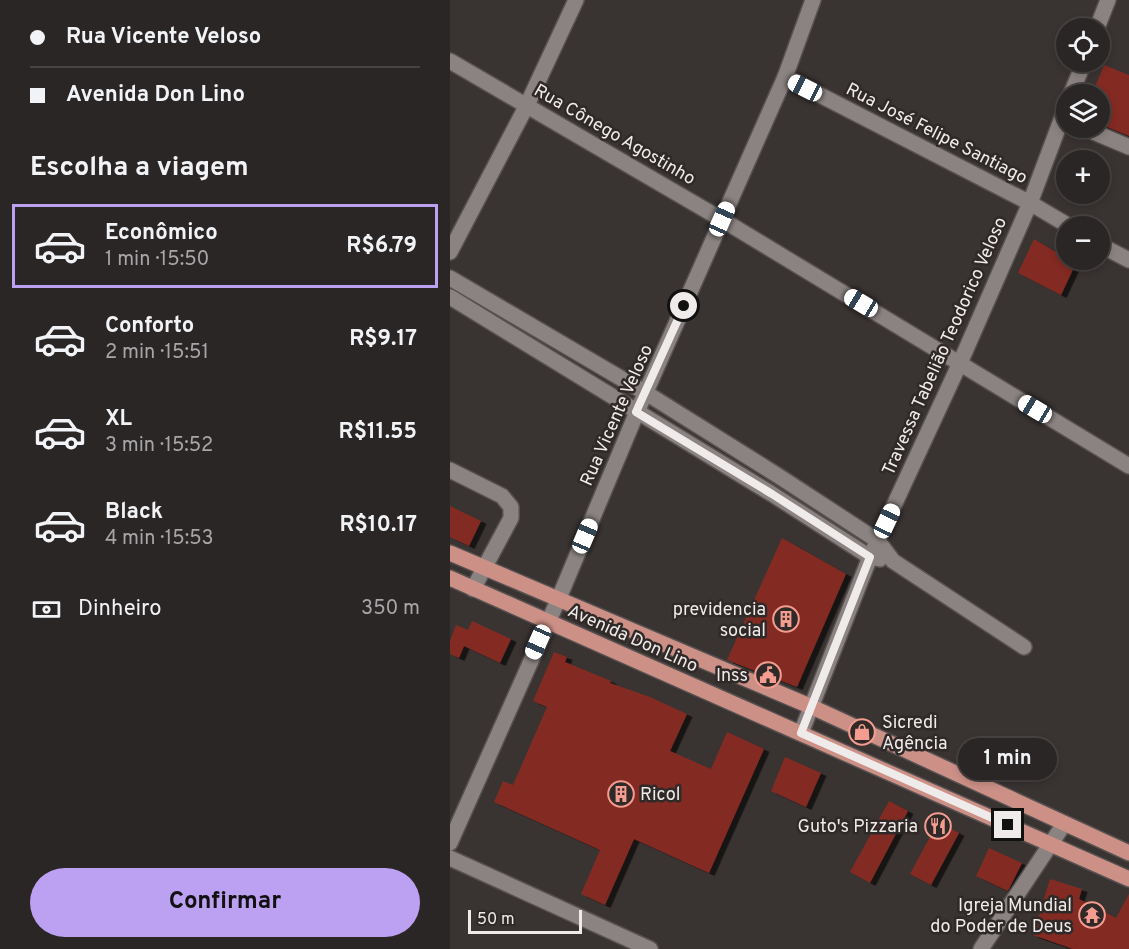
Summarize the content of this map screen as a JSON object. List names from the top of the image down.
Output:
{
  "streets": {
    "main road": ["Avenida Don Lino"],
    "street": [
      "Rua José Felipe Santiago",
      "Rua Cônego Agostinho",
      "Travessa Tabelião Teodorico Veloso",
      "Rua Vicente Veloso"
    ]
  },
  "crossings": [
    ["Rua José Felipe Santiago", "Travessa Tabelião Teodorico Veloso"],
    ["Rua José Felipe Santiago", "Rua Vicente Veloso"],
    ["Rua Cônego Agostinho", "Travessa Tabelião Teodorico Veloso"],
    ["Rua Cônego Agostinho", "Rua Vicente Veloso"],
    ["Travessa Tabelião Teodorico Veloso", "Avenida Don Lino"],
    ["Rua Vicente Veloso", "Avenida Don Lino"]
  ],
  "places": {
    "building": ["previdencia social", "Ricol"],
    "public building": ["Inss"],
    "shop": ["Sicredi Agência"],
    "restaurant": ["Guto's Pizzaria"],
    "temple": ["Igreja Mundial do Poder de Deus"]
  },
  "scale_bar": "50 m",
  "page": {
    "banner": ["Rua Vicente Veloso", "Avenida Don Lino"],
    "map_buttons": ["+", "−"],
    "heading": "Escolha a viagem",
    "list": [
      {
        "name": "Econômico",
        "note": "1 min · 15:50",
        "value": "R$6.79"
      },
      {
        "name": "Conforto",
        "note": "2 min · 15:51",
        "value": "R$9.17"
      },
      {
        "name": "XL",
        "note": "3 min · 15:52",
        "value": "R$11.55"
      },
      {
        "name": "Black",
        "note": "4 min · 15:53",
        "value": "R$10.17"
      }
    ],
    "pay": ["Dinheiro", "350 m"],
    "bubble": "1 min",
    "buttons": "Confirmar",
    "scale": "50 m"
  }
}
